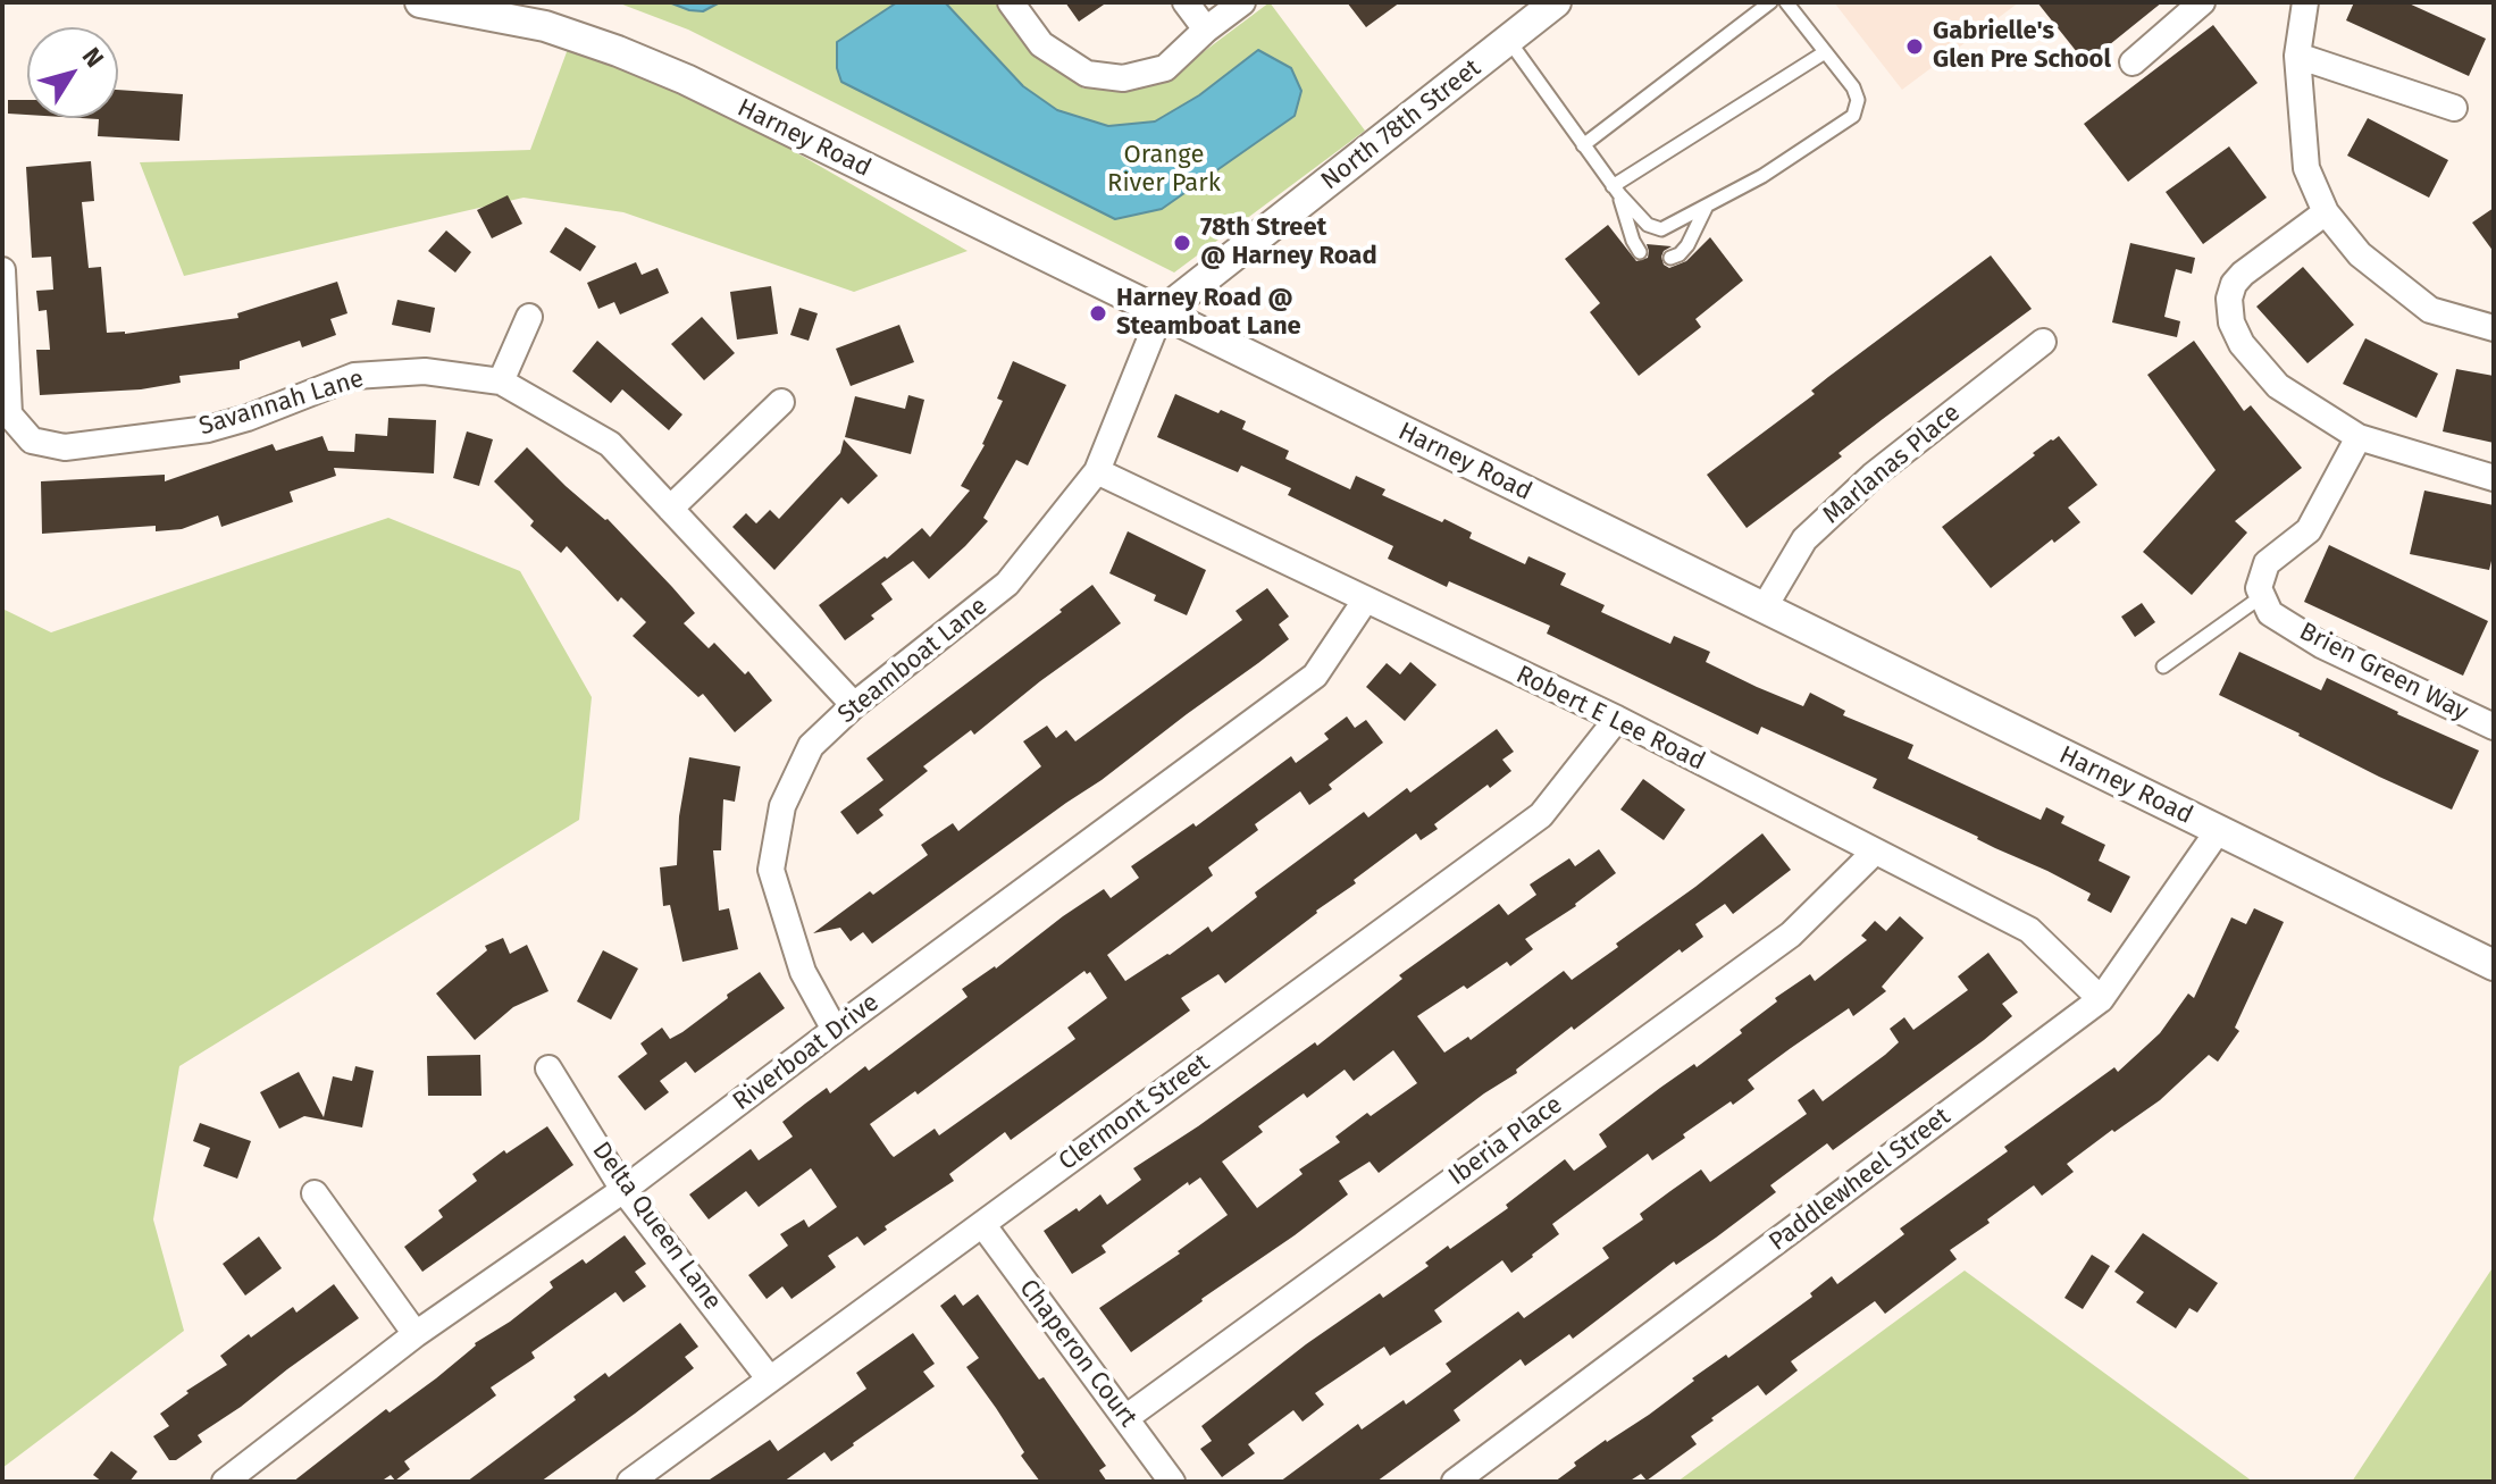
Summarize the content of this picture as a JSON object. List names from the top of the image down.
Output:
{
  "streets": {
    "street": [
      "North 78th Street",
      "Harney Road",
      "Savannah Lane",
      "Marlanas Place",
      "Steamboat Lane",
      "Brien Green Way",
      "Robert E Lee Road",
      "Riverboat Drive",
      "Clermont Street",
      "Iberia Place",
      "Paddlewheel Street",
      "Delta Queen Lane",
      "Chaperon Court"
    ]
  },
  "crossings": [
    ["North 78th Street", "Harney Road"],
    ["North 78th Street", "Steamboat Lane"],
    ["Harney Road", "Marlanas Place"],
    ["Harney Road", "Steamboat Lane"],
    ["Harney Road", "Paddlewheel Street"],
    ["Savannah Lane", "Steamboat Lane"],
    ["Steamboat Lane", "Robert E Lee Road"],
    ["Steamboat Lane", "Riverboat Drive"],
    ["Robert E Lee Road", "Riverboat Drive"],
    ["Robert E Lee Road", "Clermont Street"],
    ["Robert E Lee Road", "Iberia Place"],
    ["Robert E Lee Road", "Paddlewheel Street"],
    ["Riverboat Drive", "Delta Queen Lane"],
    ["Clermont Street", "Delta Queen Lane"],
    ["Clermont Street", "Chaperon Court"],
    ["Iberia Place", "Chaperon Court"]
  ],
  "parks": ["Orange River Park"],
  "places": ["Gabrielle's Glen Pre School", "78th Street @ Harney Road", "Harney Road @ Steamboat Lane"],
  "north": "top right"
}
